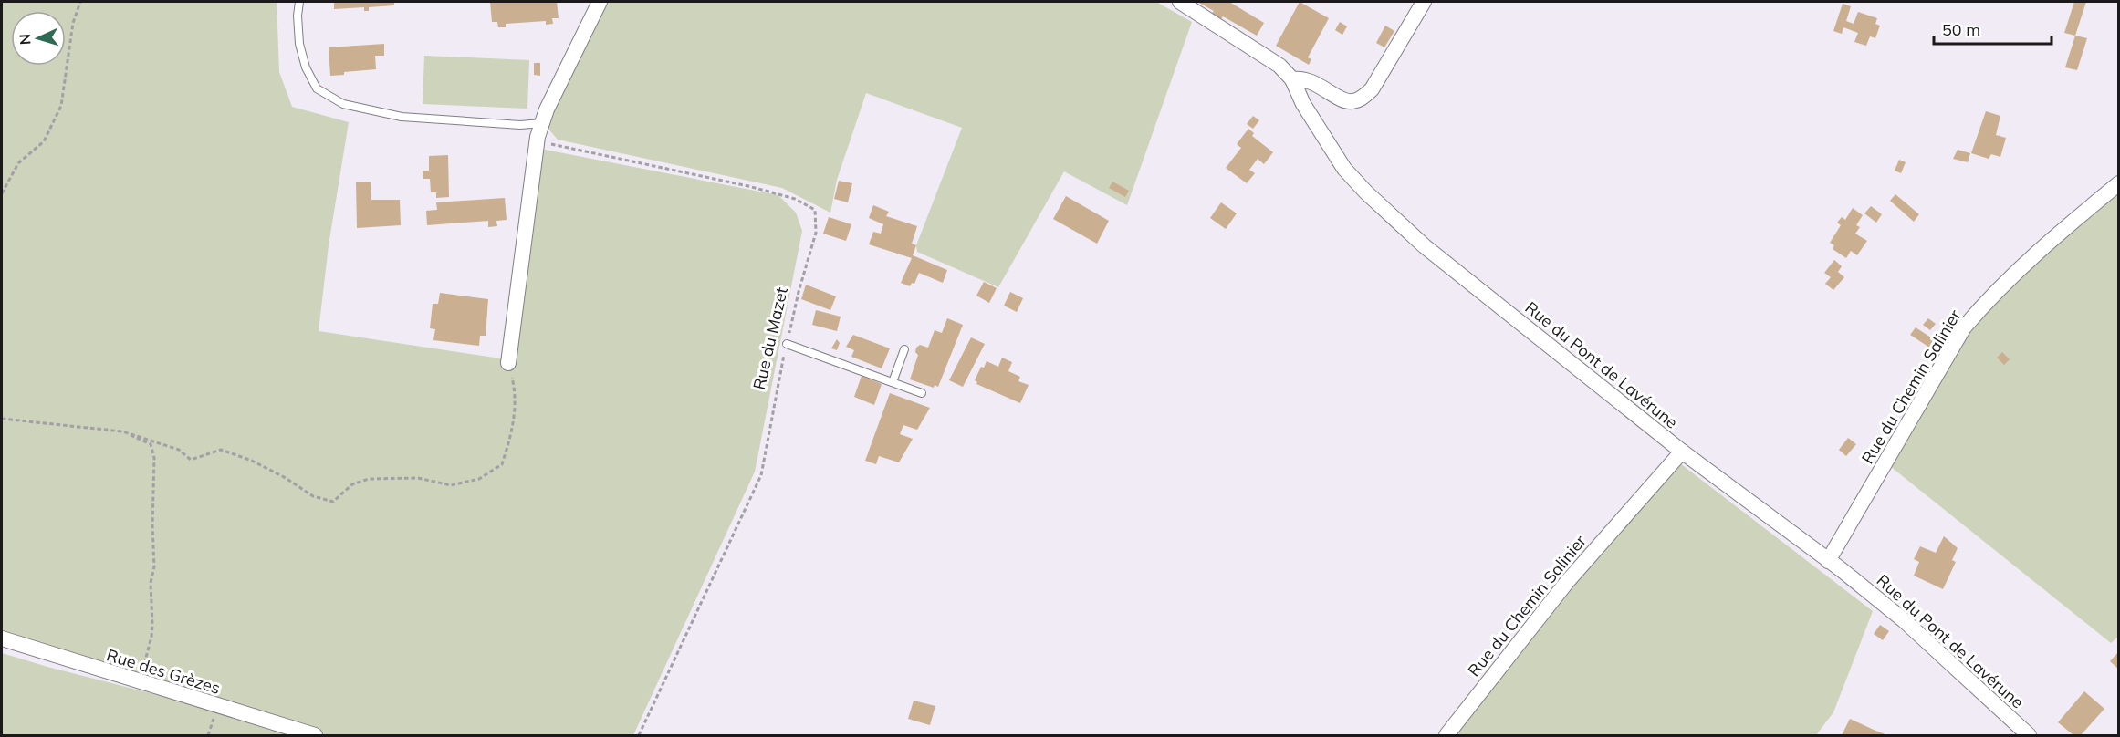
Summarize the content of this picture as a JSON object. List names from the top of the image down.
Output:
{
  "streets": {
    "street": ["Rue du Pont de Lavérune", "Rue du Chemin Salinier", "Rue des Grèzes"],
    "path": ["Rue du Mazet"]
  },
  "crossings": [
    ["Rue du Pont de Lavérune", "Rue du Chemin Salinier"]
  ],
  "scale_bar": "50 m",
  "north": "left"
}
